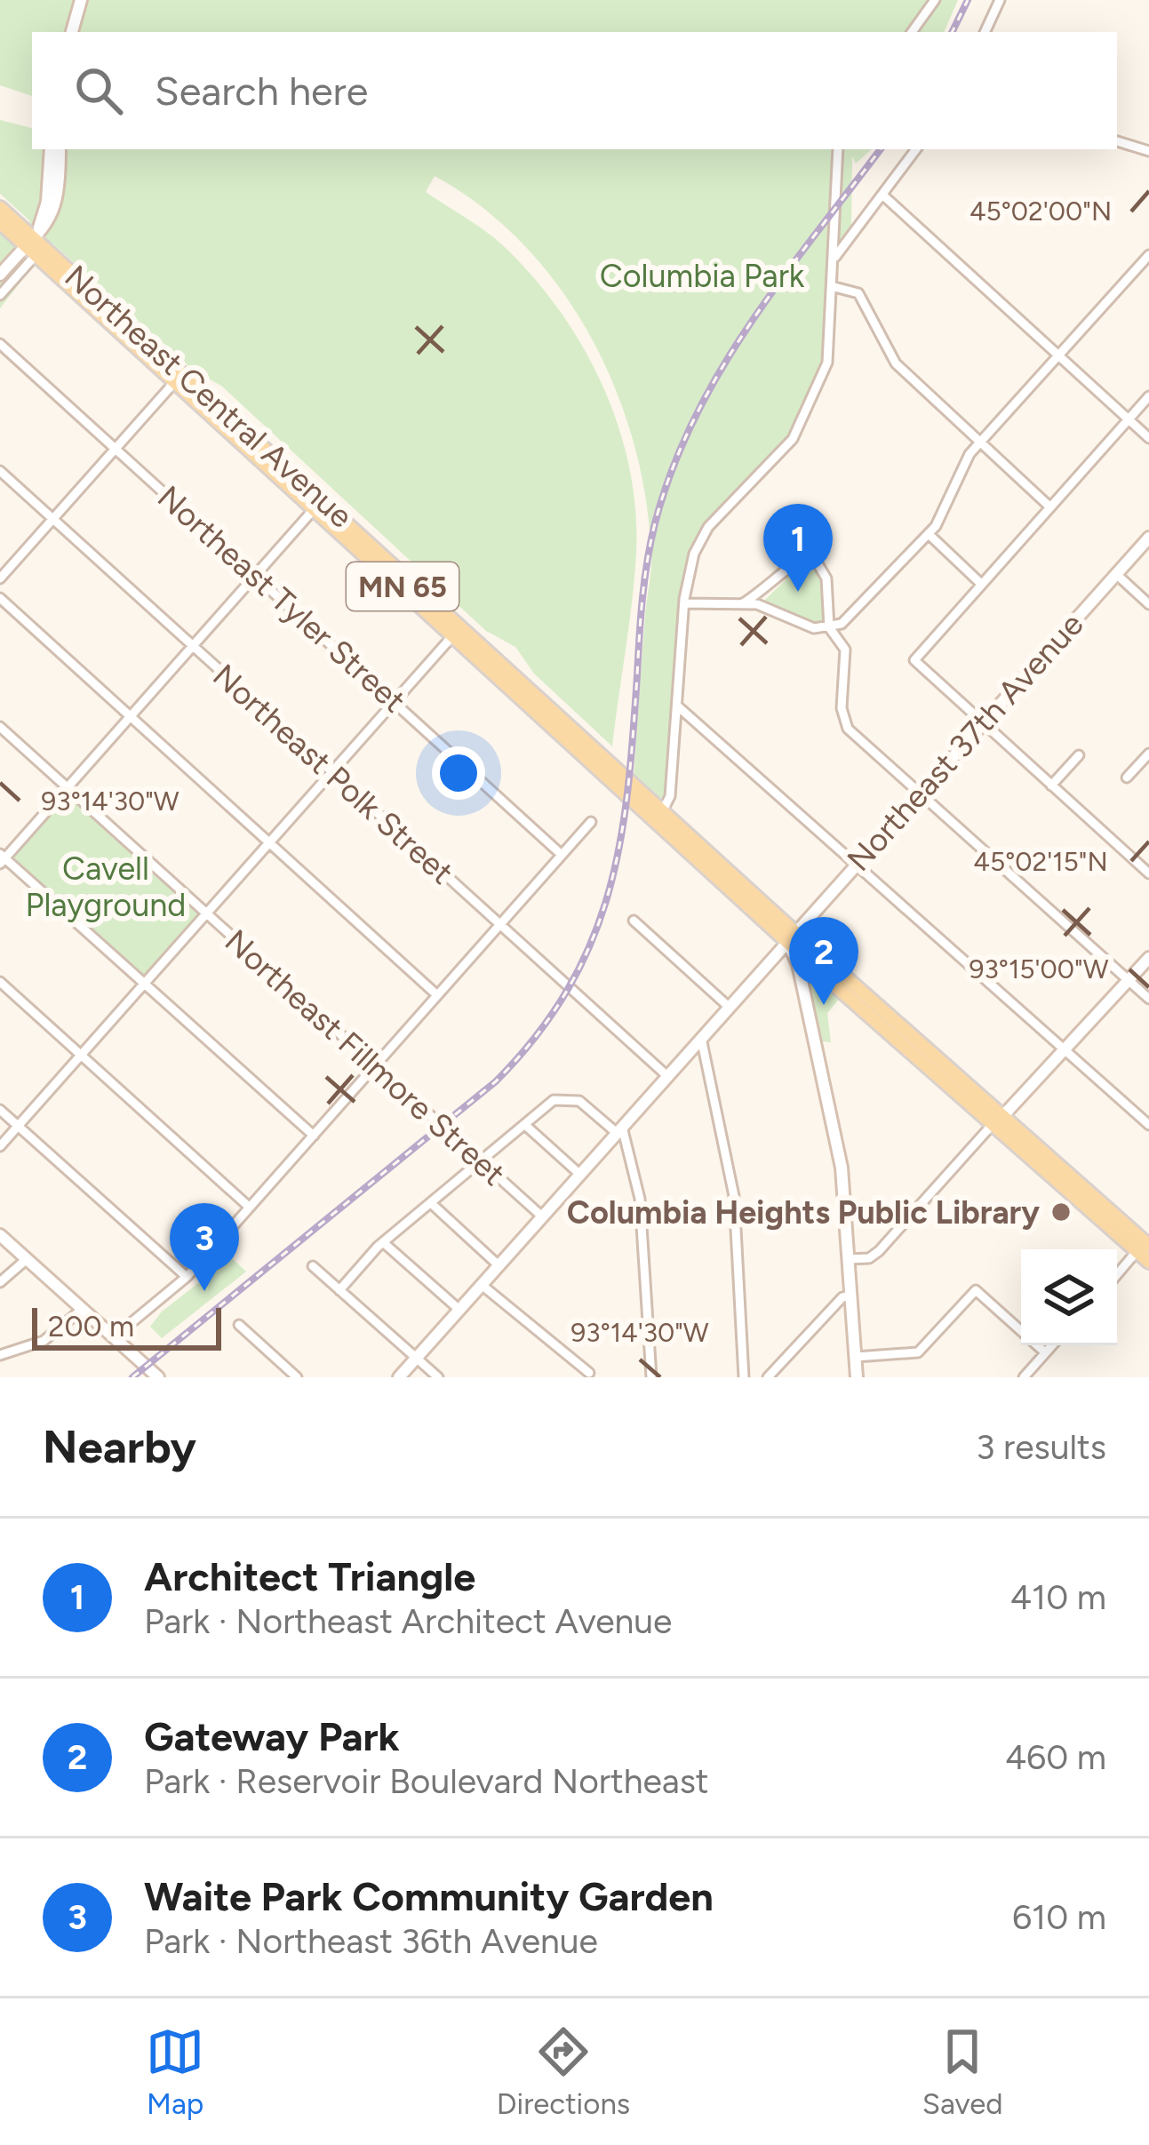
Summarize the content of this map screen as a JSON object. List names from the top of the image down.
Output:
{
  "streets": {
    "main road": ["Northeast Central Avenue", "MN 65"],
    "street": [
      "Northeast Tyler Street",
      "Northeast 37th Avenue",
      "Northeast Polk Street",
      "Northeast Fillmore Street"
    ]
  },
  "crossings": [
    ["Northeast Central Avenue", "MN 65"],
    ["Northeast Central Avenue", "Northeast 37th Avenue"],
    ["MN 65", "Northeast 37th Avenue"],
    ["Northeast 37th Avenue", "Northeast Polk Street"],
    ["Northeast 37th Avenue", "Northeast Fillmore Street"]
  ],
  "parks": ["Columbia Park", "Cavell Playground"],
  "places": ["Columbia Heights Public Library"],
  "scale_bar": "200 m",
  "page": {
    "search": "Search here",
    "pins": ["1", "2", "3"],
    "scale": "200 m",
    "heading": ["Nearby", "3 results"],
    "list": [
      {
        "mark": "1",
        "name": "Architect Triangle",
        "note": "Park · Northeast Architect Avenue",
        "value": "410 m"
      },
      {
        "mark": "2",
        "name": "Gateway Park",
        "note": "Park · Reservoir Boulevard Northeast",
        "value": "460 m"
      },
      {
        "mark": "3",
        "name": "Waite Park Community Garden",
        "note": "Park · Northeast 36th Avenue",
        "value": "610 m"
      }
    ],
    "nav": ["Map", "Directions", "Saved"]
  },
  "coordinates": [
    "45°02'00\"N",
    "93°14'30\"W",
    "45°02'15\"N",
    "93°15'00\"W"
  ]
}
